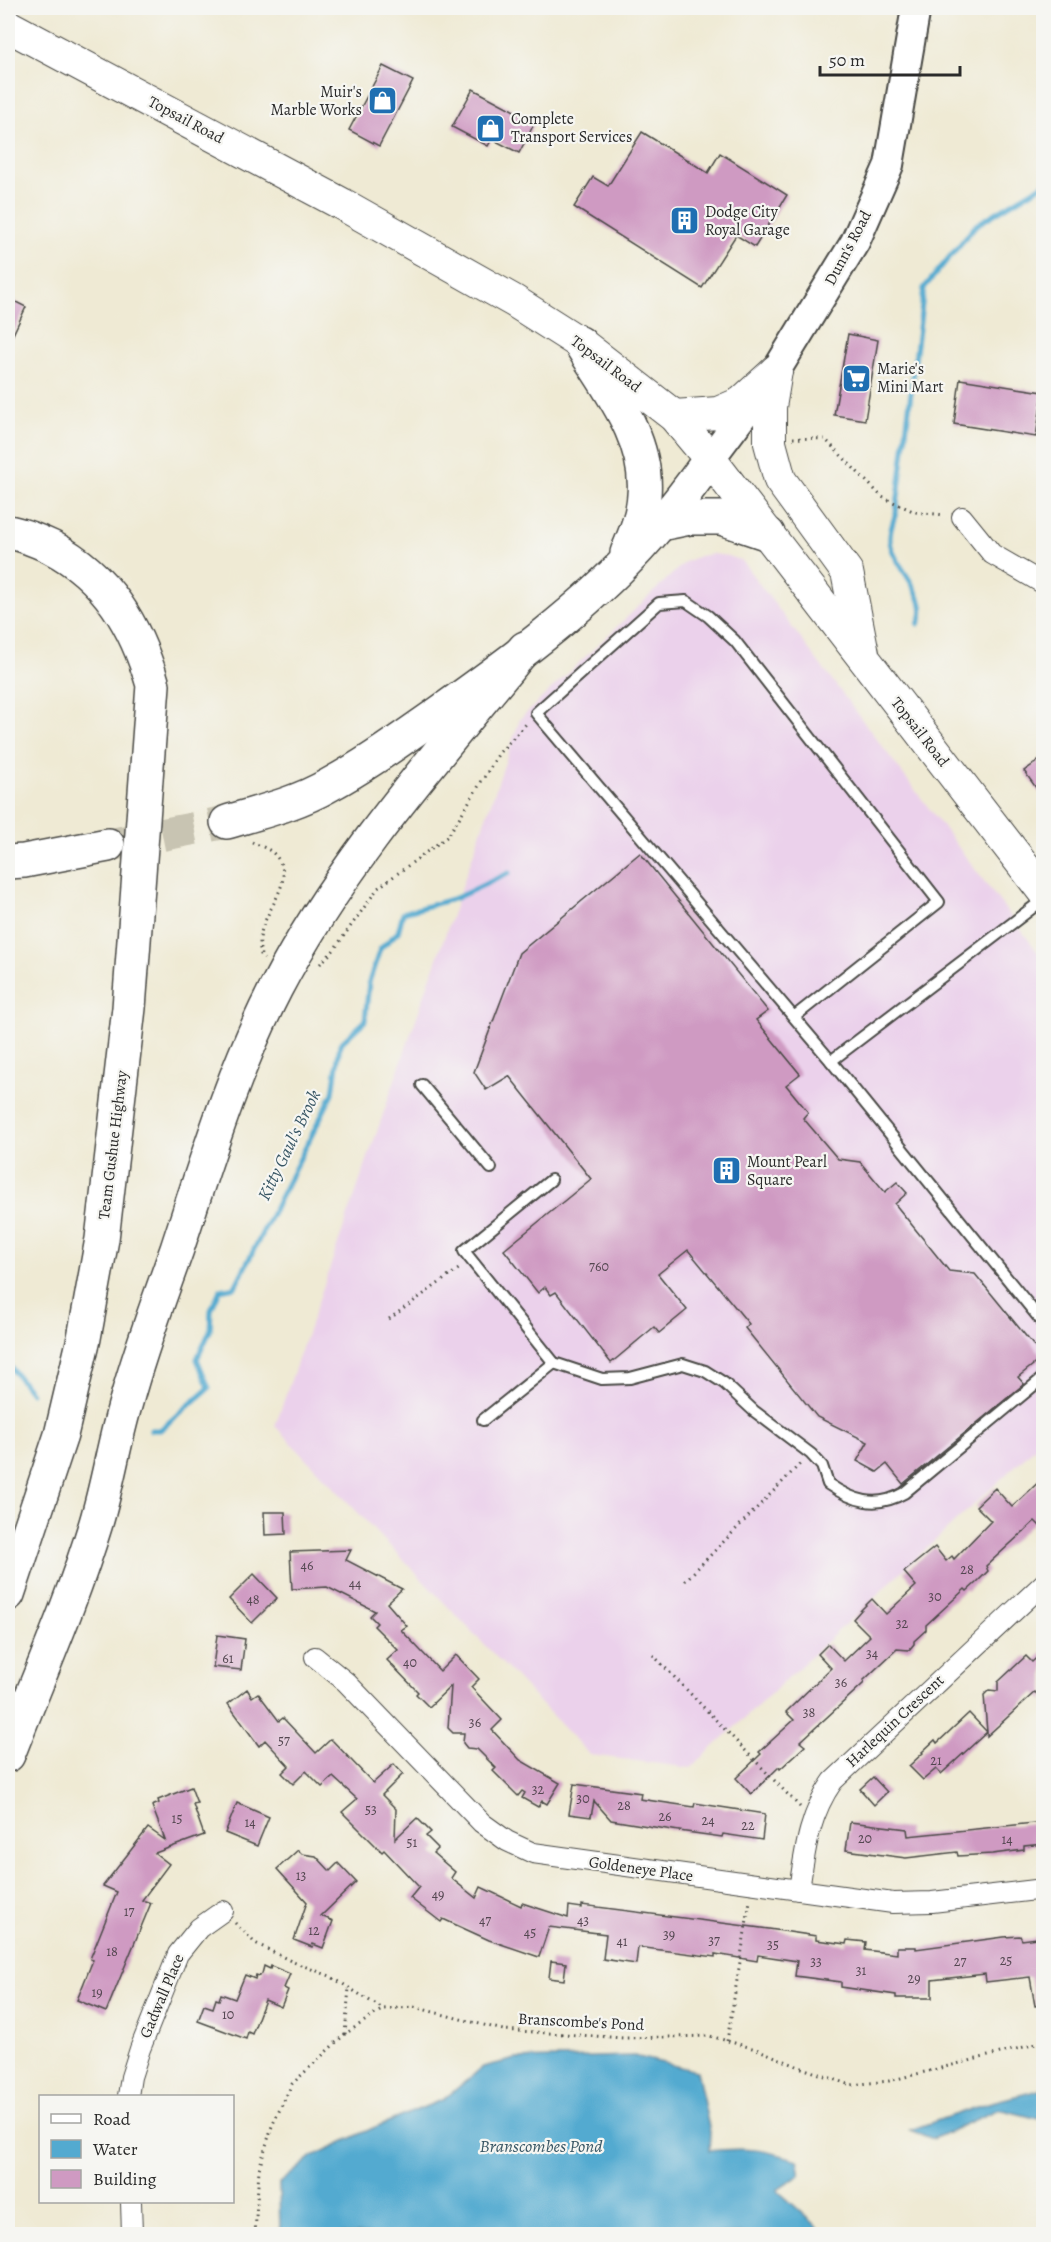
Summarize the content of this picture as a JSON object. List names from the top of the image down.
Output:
{
  "streets": {
    "highway": ["Team Gushue Highway"],
    "main road": ["Topsail Road", "Dunn's Road"],
    "street": ["Harlequin Crescent", "Goldeneye Place", "Gadwall Place"],
    "path": ["Branscombe's Pond"]
  },
  "crossings": [
    ["Topsail Road", "Dunn's Road"],
    ["Harlequin Crescent", "Goldeneye Place"]
  ],
  "water": ["Kitty Gaul's Brook", "Branscombes Pond"],
  "places": {
    "shop": ["Muir's Marble Works", "Complete Transport Services"],
    "building": ["Dodge City Royal Garage", "Mount Pearl Square"],
    "supermarket": ["Marie's Mini Mart"]
  },
  "house_numbers": [
    "760",
    "46",
    "28",
    "44",
    "30",
    "48",
    "32",
    "34",
    "61",
    "40",
    "36",
    "38",
    "36",
    "57",
    "21",
    "32",
    "30",
    "28",
    "53",
    "26",
    "15",
    "24",
    "14",
    "22",
    "20",
    "14",
    "51",
    "13",
    "49",
    "17",
    "47",
    "43",
    "12",
    "45",
    "39",
    "37",
    "41",
    "35",
    "18",
    "25",
    "33",
    "27",
    "31",
    "29",
    "19",
    "10"
  ],
  "legend": ["Road", "Water", "Building"],
  "scale_bar": "50 m"
}
